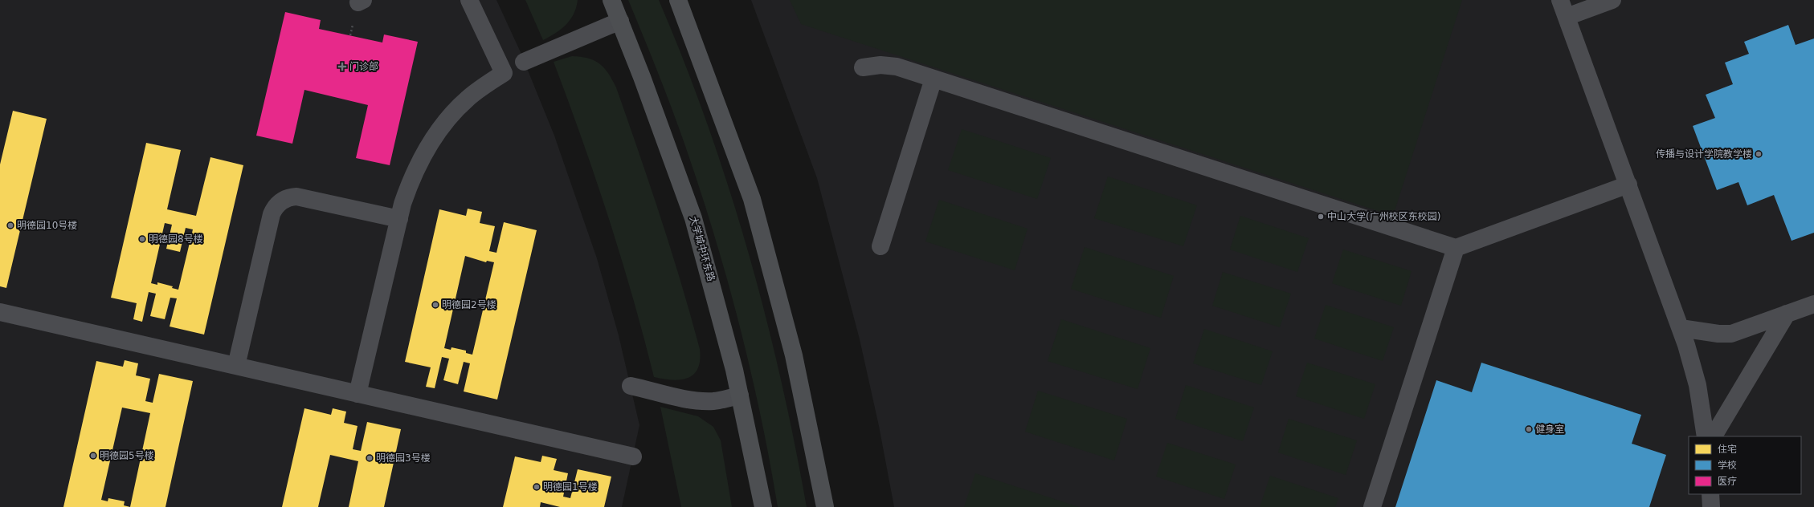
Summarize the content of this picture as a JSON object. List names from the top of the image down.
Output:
{
  "streets": {
    "main road": ["大学城中环东路"]
  },
  "places": {
    "health": ["门诊部"],
    "other": [
      "传播与设计学院教学楼",
      "中山大学(广州校区东校园)",
      "明德园10号楼",
      "明德园8号楼",
      "明德园2号楼",
      "健身室",
      "明德园5号楼",
      "明德园3号楼",
      "明德园1号楼"
    ]
  },
  "legend": ["住宅", "学校", "医疗"]
}
